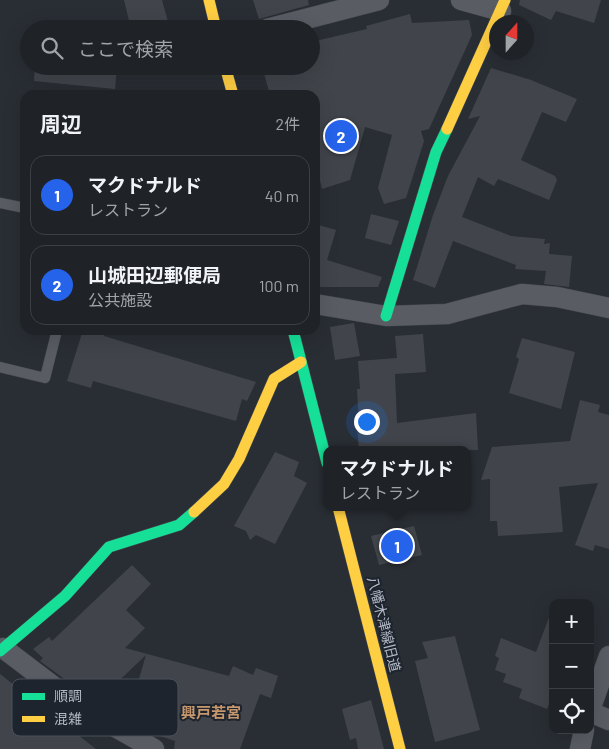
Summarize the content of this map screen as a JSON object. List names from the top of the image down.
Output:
{
  "streets": {
    "street": ["八幡木津線旧道"]
  },
  "districts": ["興戸若宮"],
  "legend": ["順調", "混雑"],
  "north": "top",
  "page": {
    "search": "ここで検索",
    "heading": ["周辺", "2件"],
    "pins": ["2", "1"],
    "list": [
      {
        "mark": "1",
        "name": "マクドナルド",
        "note": "レストラン",
        "value": "40 m"
      },
      {
        "mark": "2",
        "name": "山城田辺郵便局",
        "note": "公共施設",
        "value": "100 m"
      }
    ],
    "popup": ["マクドナルド", "レストラン"],
    "map_buttons": ["+", "−"]
  }
}
